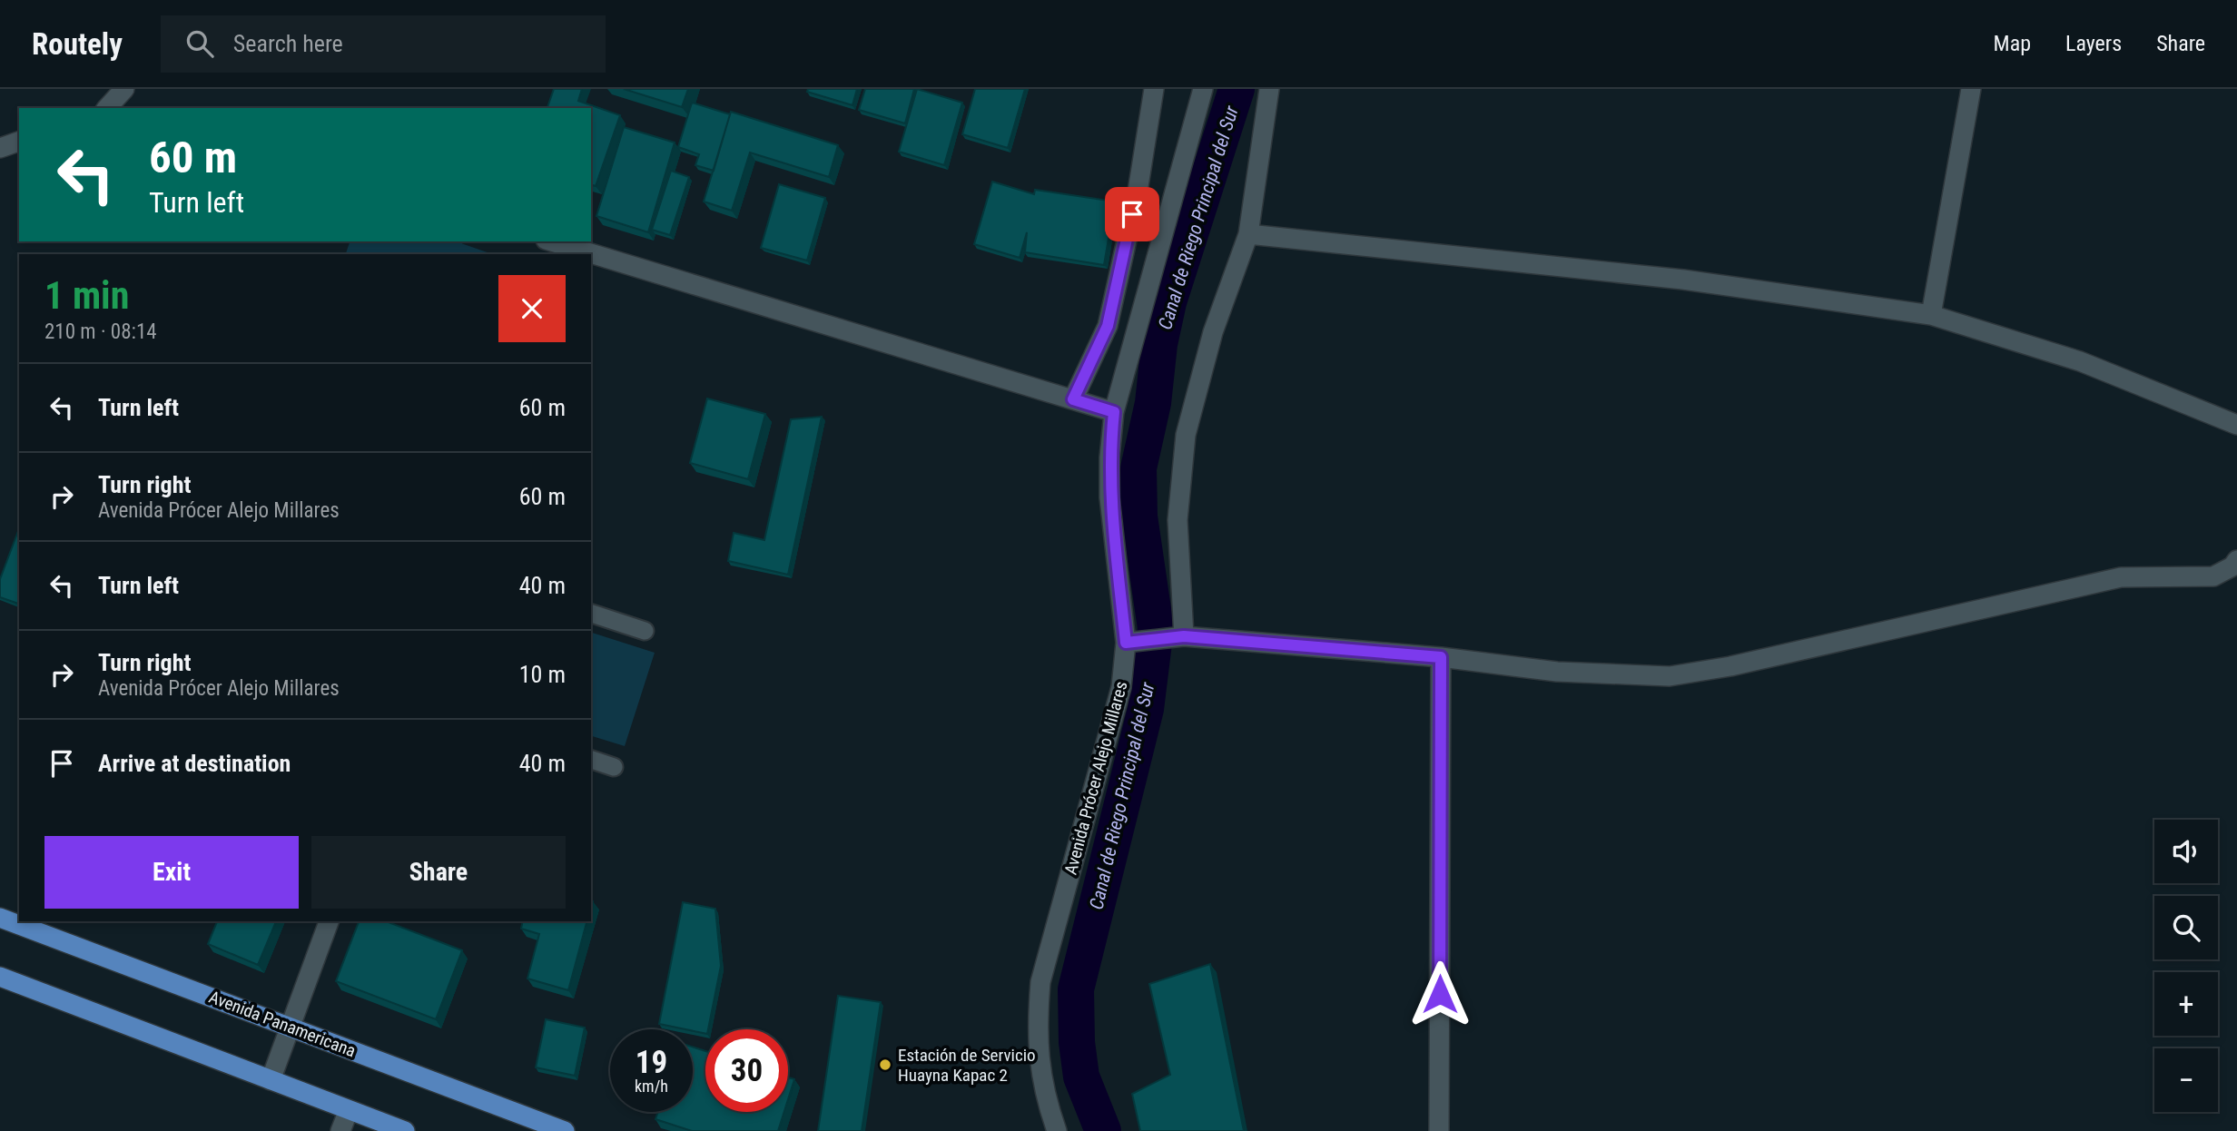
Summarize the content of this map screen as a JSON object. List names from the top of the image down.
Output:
{
  "streets": {
    "main road": ["Avenida Panamericana"],
    "street": ["Avenida Prócer Alejo Millares"]
  },
  "water": ["Canal de Riego Principal del Sur"],
  "places": ["Estación de Servicio Huayna Kapac 2"],
  "page": {
    "header": "Routely",
    "search": "Search here",
    "nav": ["Map", "Layers", "Share"],
    "turn": ["60 m", "Turn left"],
    "heading": ["1 min", "210 m · 08:14"],
    "list": [
      {
        "name": "Turn left",
        "value": "60 m"
      },
      {
        "name": "Turn right",
        "note": "Avenida Prócer Alejo Millares",
        "value": "60 m"
      },
      {
        "name": "Turn left",
        "value": "40 m"
      },
      {
        "name": "Turn right",
        "note": "Avenida Prócer Alejo Millares",
        "value": "10 m"
      },
      {
        "name": "Arrive at destination",
        "value": "40 m"
      }
    ],
    "map_buttons": ["+", "−"],
    "buttons": ["Exit", "Share"],
    "speed": "19 km/h",
    "limit": "30"
  }
}
